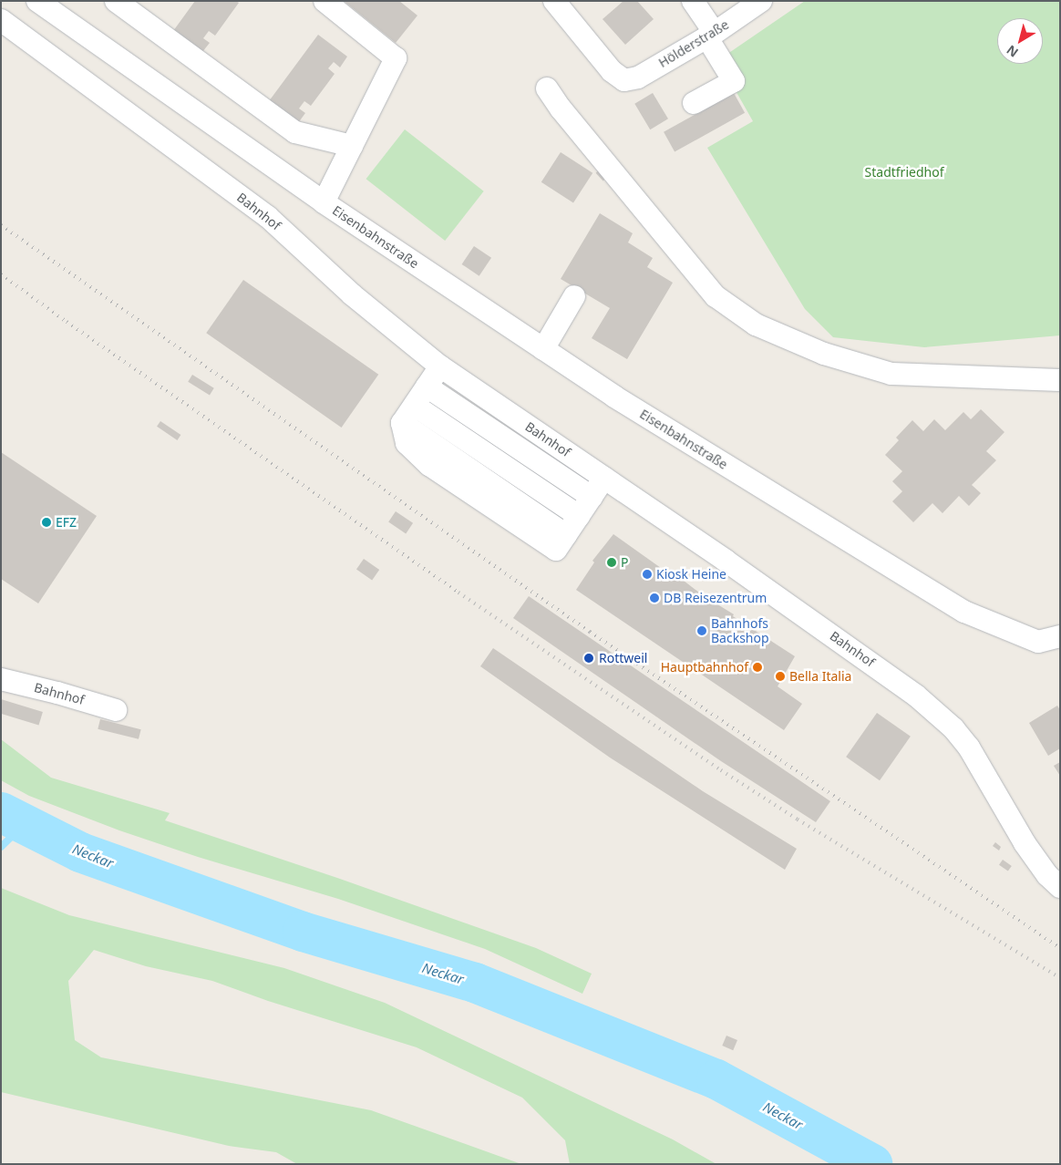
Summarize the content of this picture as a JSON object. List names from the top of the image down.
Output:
{
  "streets": {
    "street": ["Hölderstraße", "Bahnhof", "Eisenbahnstraße"]
  },
  "water": ["Neckar"],
  "parks": ["Stadtfriedhof"],
  "places": [
    "EFZ",
    "P",
    "Kiosk Heine",
    "DB Reisezentrum",
    "Bahnhofs Backshop",
    "Rottweil",
    "Hauptbahnhof",
    "Bella Italia"
  ],
  "north": "bottom left"
}
